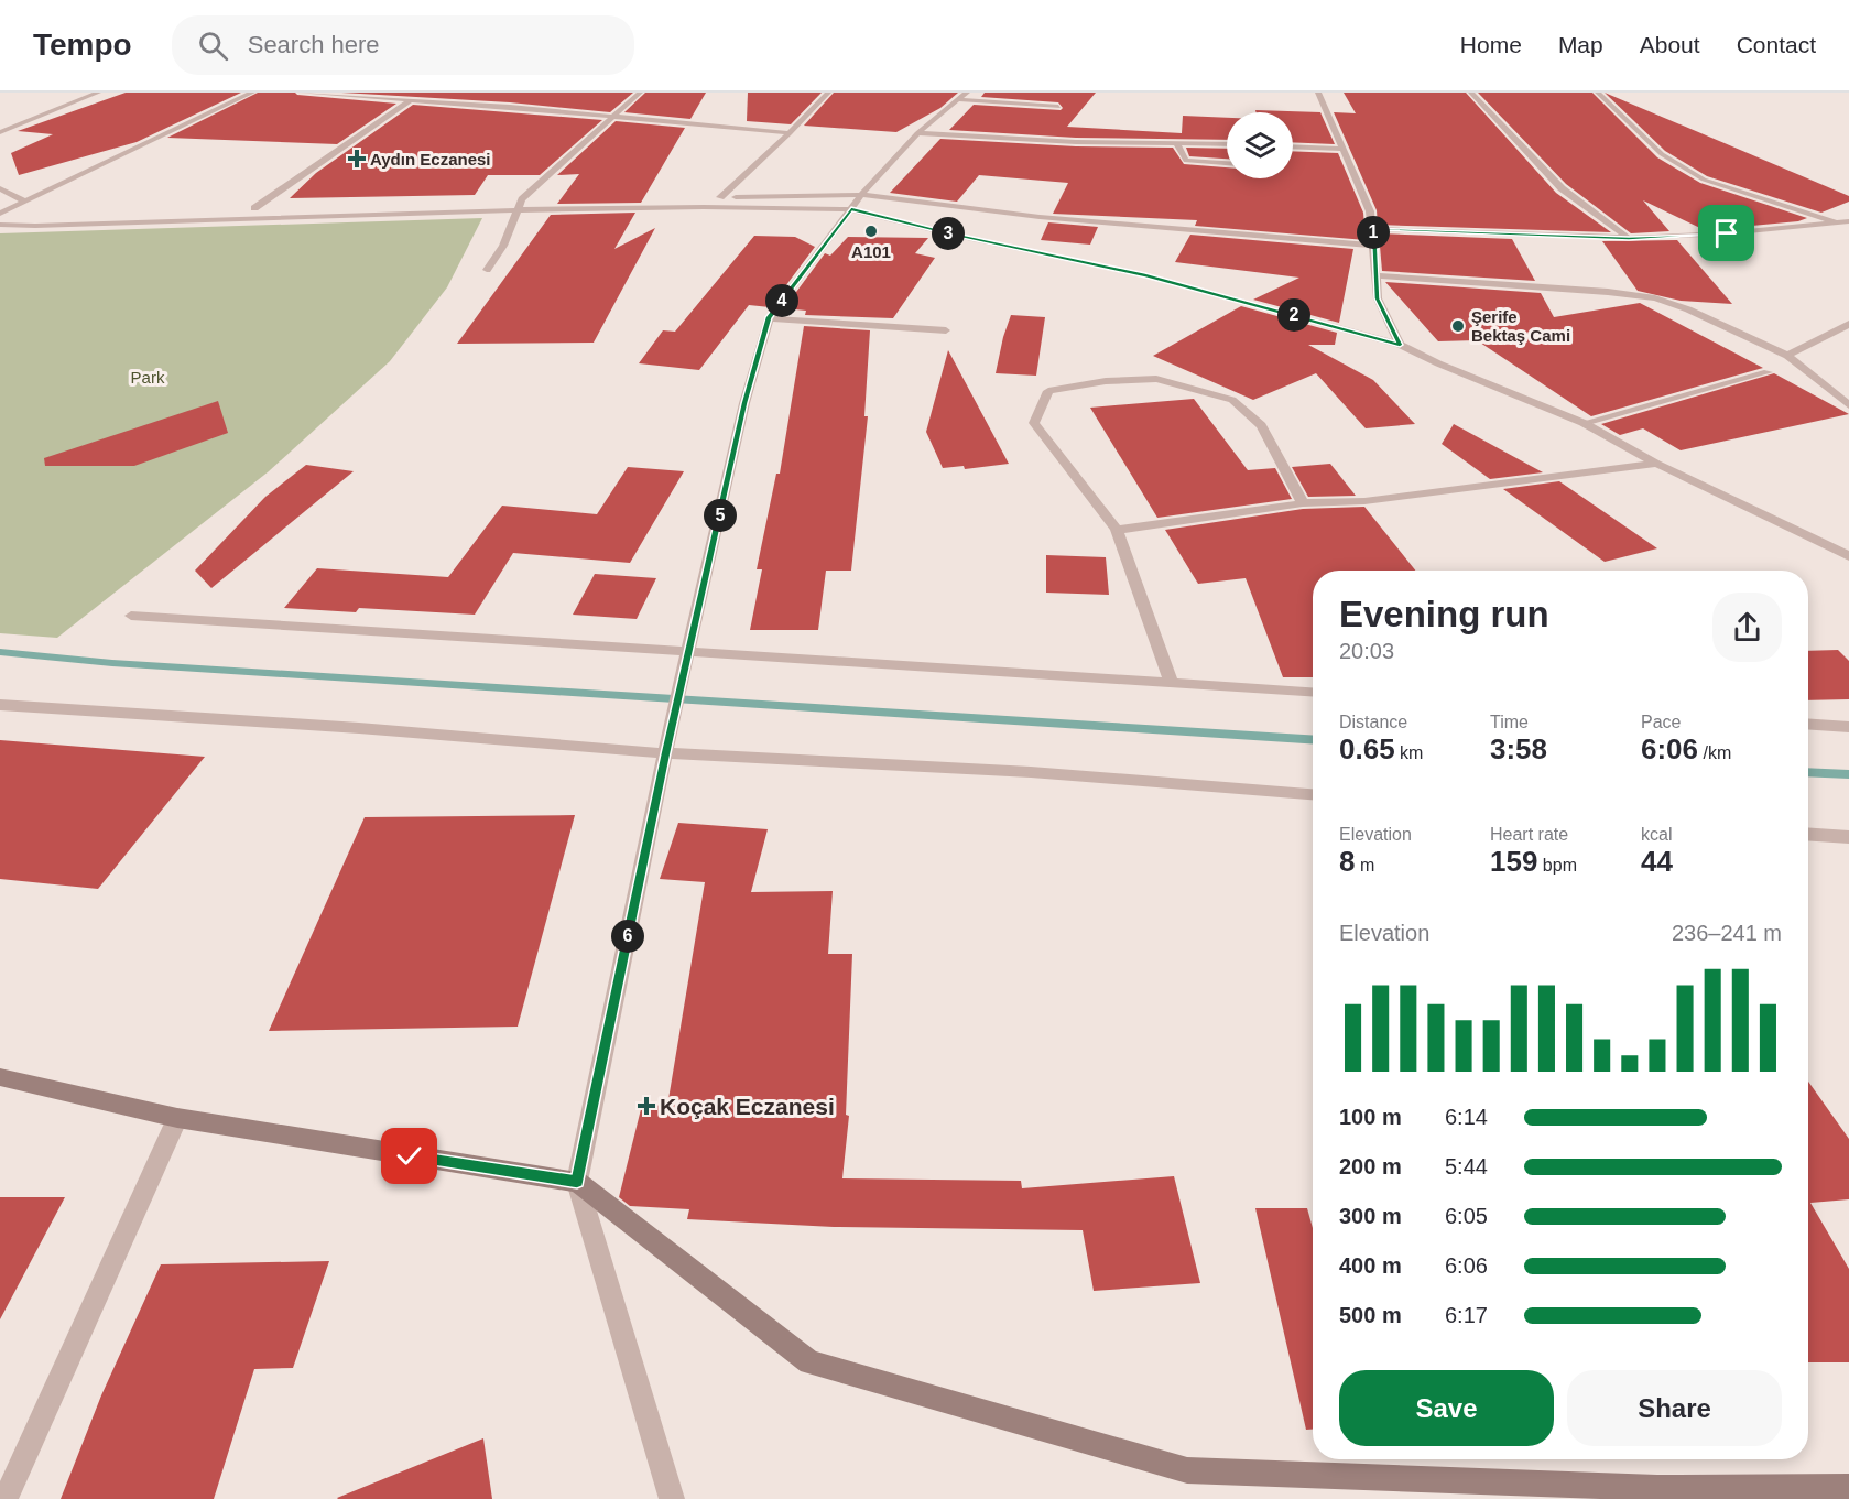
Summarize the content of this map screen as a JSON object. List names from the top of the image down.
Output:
{
  "parks": ["Park"],
  "places": {
    "health": ["Aydın Eczanesi", "Koçak Eczanesi"],
    "other": ["A101", "Şerife Bektaş Cami"]
  },
  "page": {
    "header": "Tempo",
    "search": "Search here",
    "nav": [
      "Home",
      "Map",
      "About",
      "Contact"
    ],
    "pins": [
      "1",
      "3",
      "4",
      "2",
      "5",
      "6"
    ],
    "heading": ["Evening run", "20:03"],
    "stats": [
      ["Distance", "0.65 km"],
      ["Time", "3:58"],
      ["Pace", "6:06 /km"],
      ["Elevation", "8 m"],
      ["Heart rate", "159 bpm"],
      ["kcal", "44"]
    ],
    "chart": ["Elevation", "236–241 m"],
    "list": [
      {
        "name": "100 m",
        "note": "6:14"
      },
      {
        "name": "200 m",
        "note": "5:44"
      },
      {
        "name": "300 m",
        "note": "6:05"
      },
      {
        "name": "400 m",
        "note": "6:06"
      },
      {
        "name": "500 m",
        "note": "6:17"
      }
    ],
    "buttons": ["Save", "Share"]
  }
}
